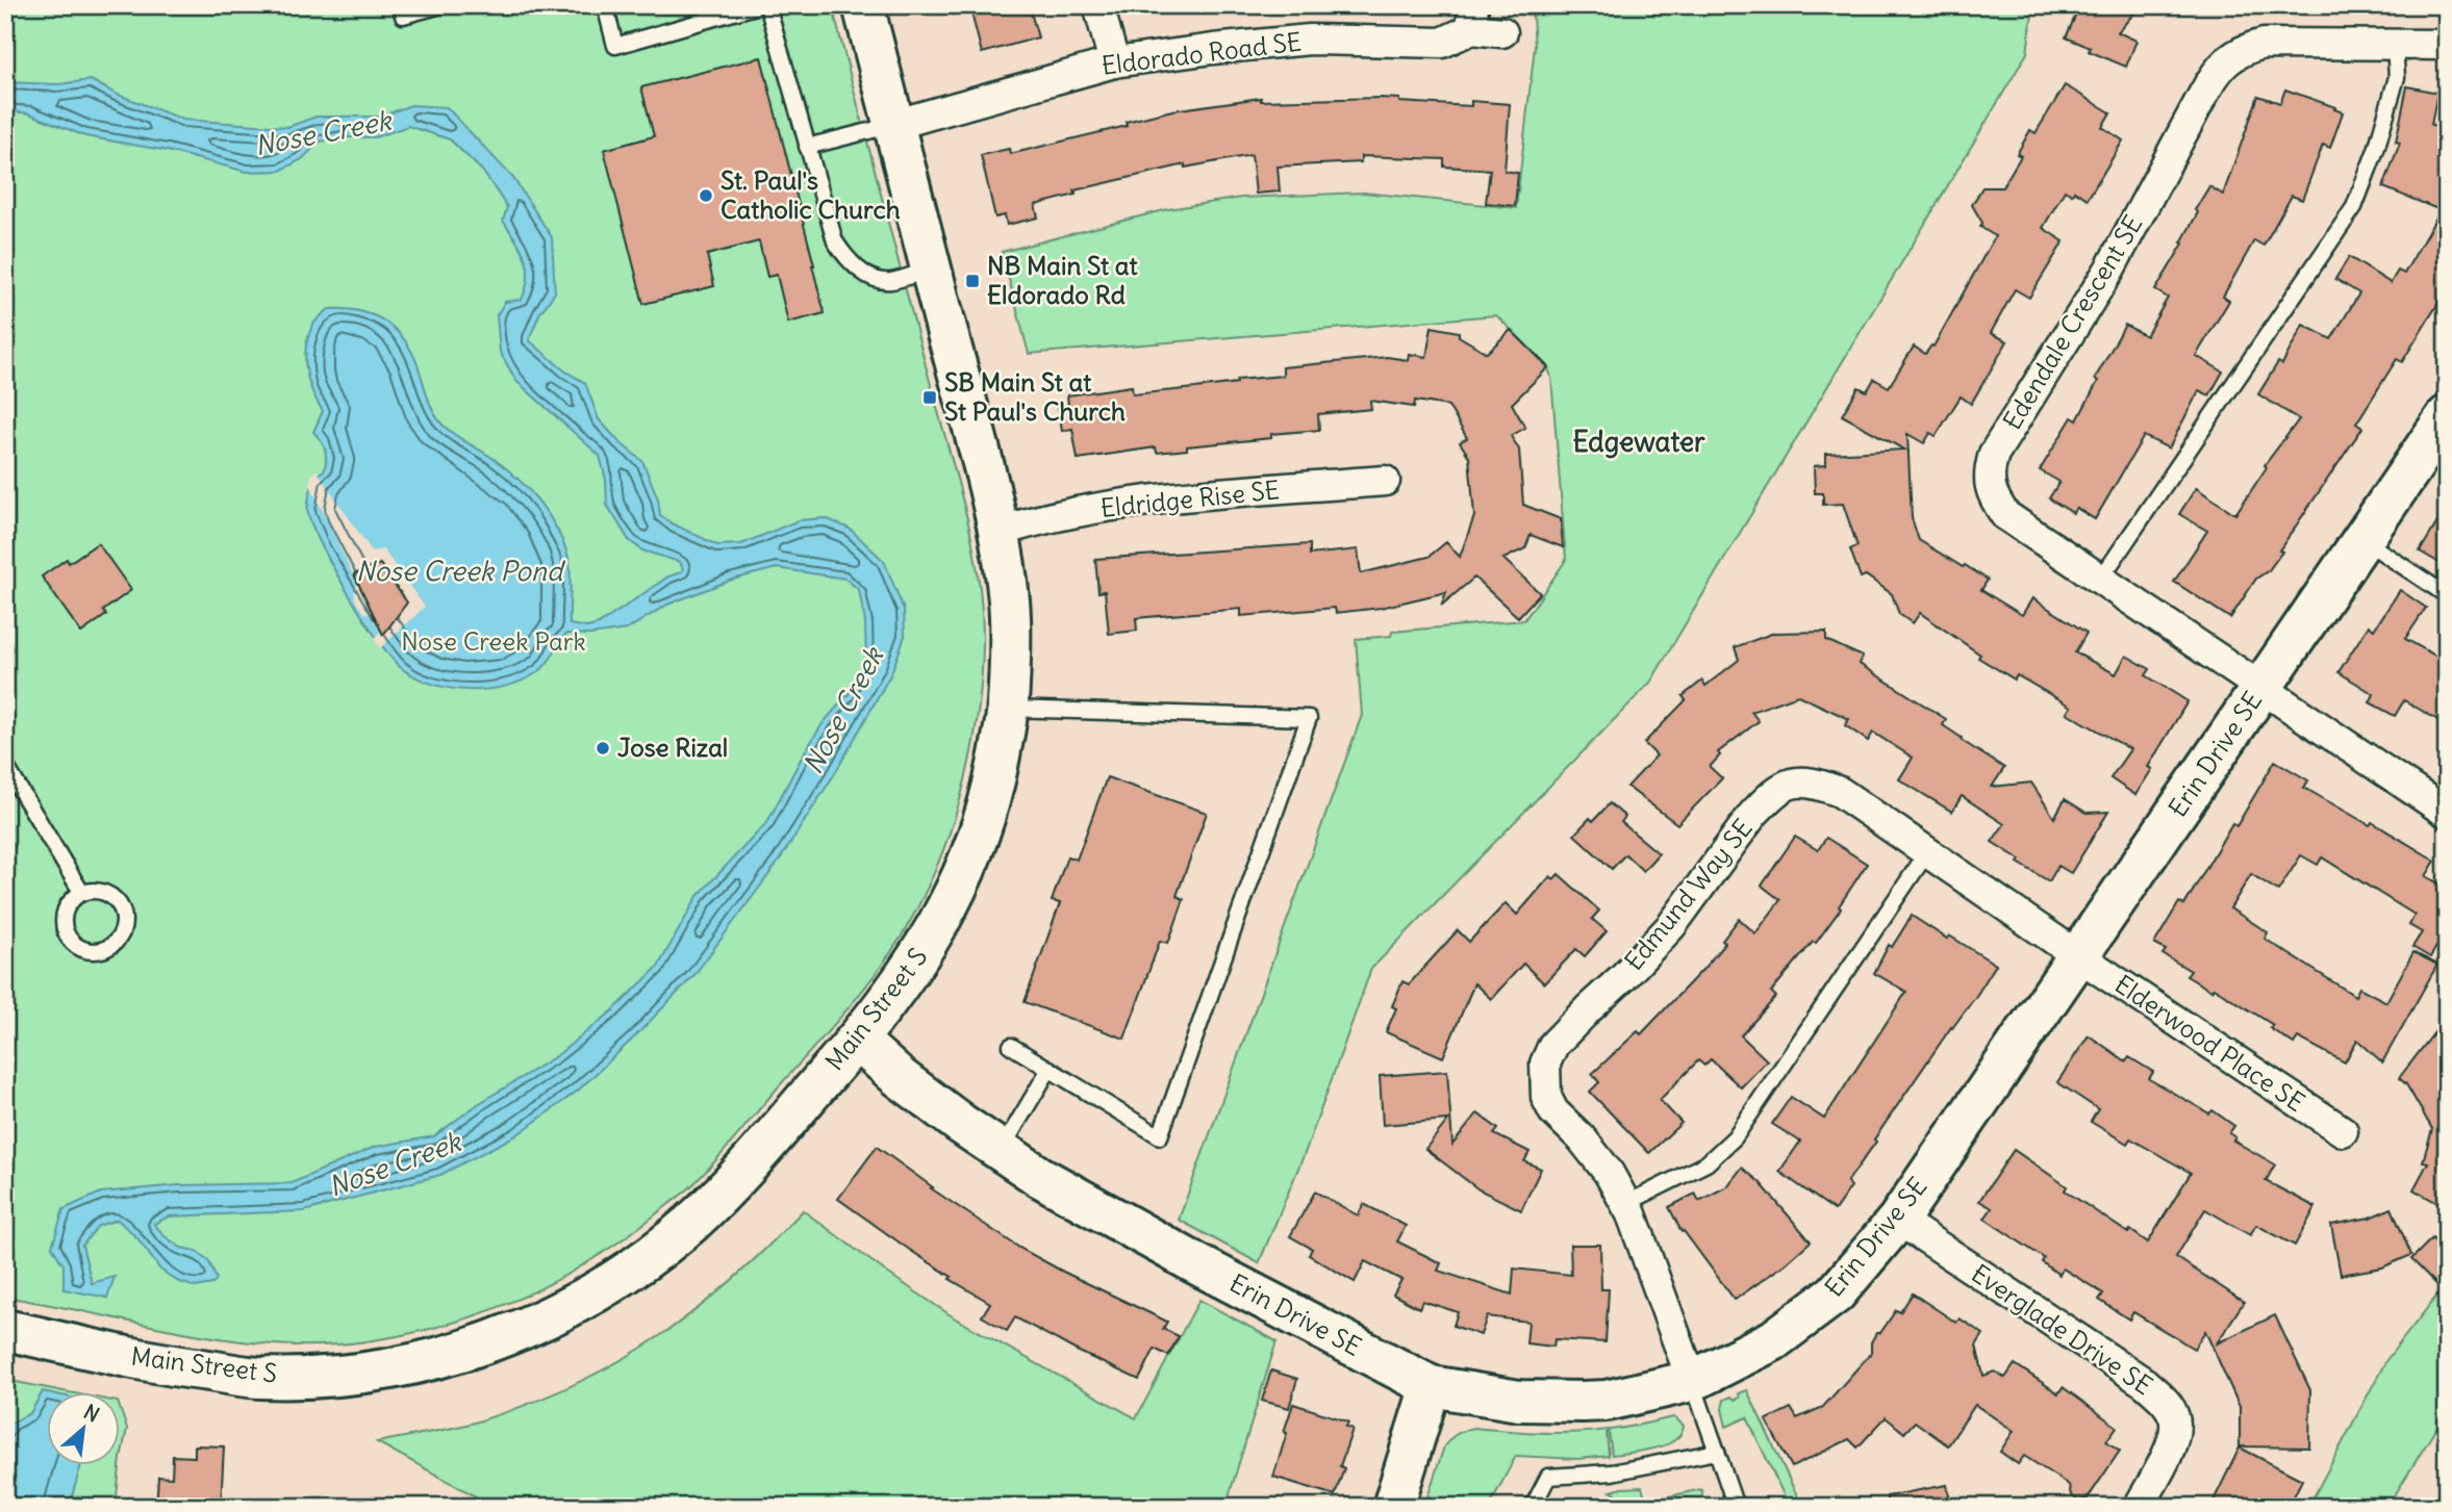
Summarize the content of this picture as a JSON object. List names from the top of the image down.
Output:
{
  "streets": {
    "street": [
      "Eldorado Road SE",
      "Edendale Crescent SE",
      "Eldridge Rise SE",
      "Erin Drive SE",
      "Edmund Way SE",
      "Main Street S",
      "Elderwood Place SE",
      "Everglade Drive SE"
    ]
  },
  "crossings": [
    ["Eldorado Road SE", "Main Street S"],
    ["Edendale Crescent SE", "Erin Drive SE"],
    ["Eldridge Rise SE", "Main Street S"],
    ["Erin Drive SE", "Edmund Way SE"],
    ["Erin Drive SE", "Main Street S"],
    ["Erin Drive SE", "Elderwood Place SE"],
    ["Erin Drive SE", "Everglade Drive SE"],
    ["Edmund Way SE", "Elderwood Place SE"]
  ],
  "districts": ["Edgewater"],
  "water": ["Nose Creek", "Nose Creek Pond"],
  "parks": ["Nose Creek Park"],
  "places": {
    "other": ["St. Paul's Catholic Church", "Jose Rizal"],
    "transit": ["NB Main St at Eldorado Rd", "SB Main St at St Paul's Church"]
  },
  "north": "top right"
}
